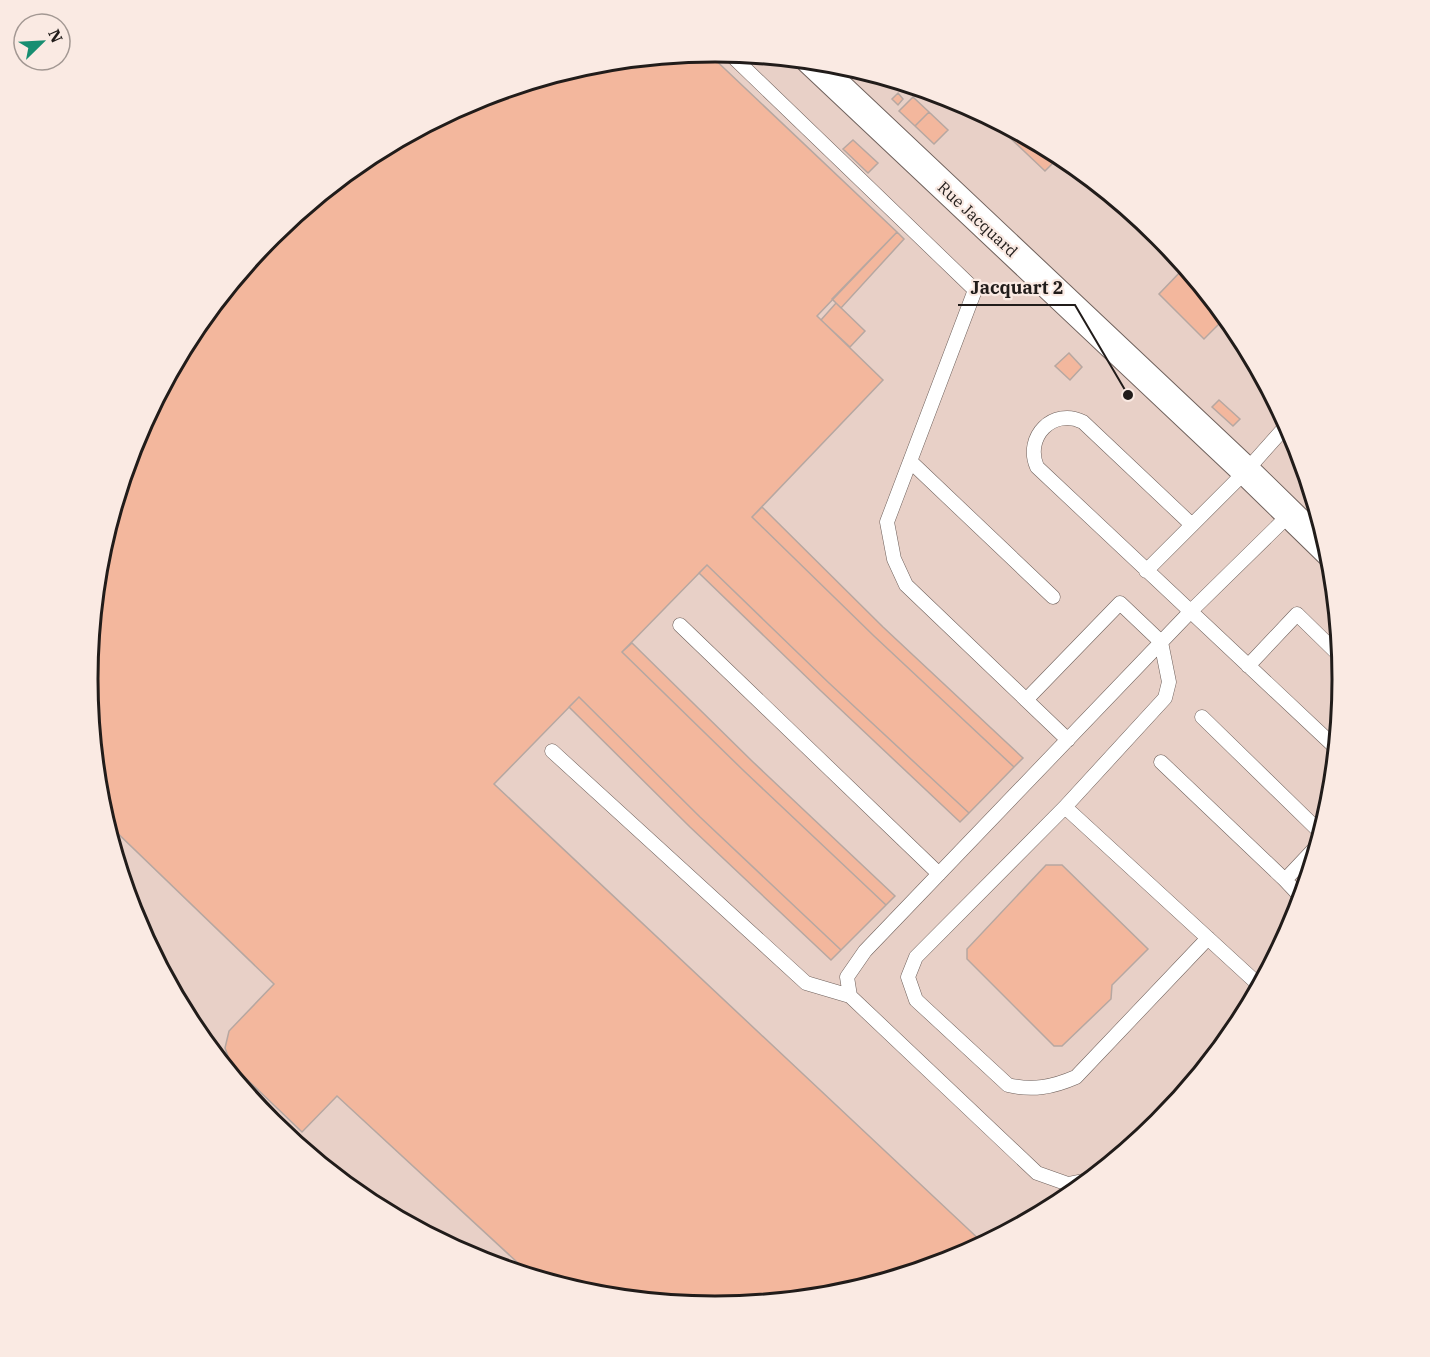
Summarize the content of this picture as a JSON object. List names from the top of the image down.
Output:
{
  "streets": {
    "street": ["Rue Jacquard"]
  },
  "places": ["Jacquart 2"],
  "north": "top right"
}
